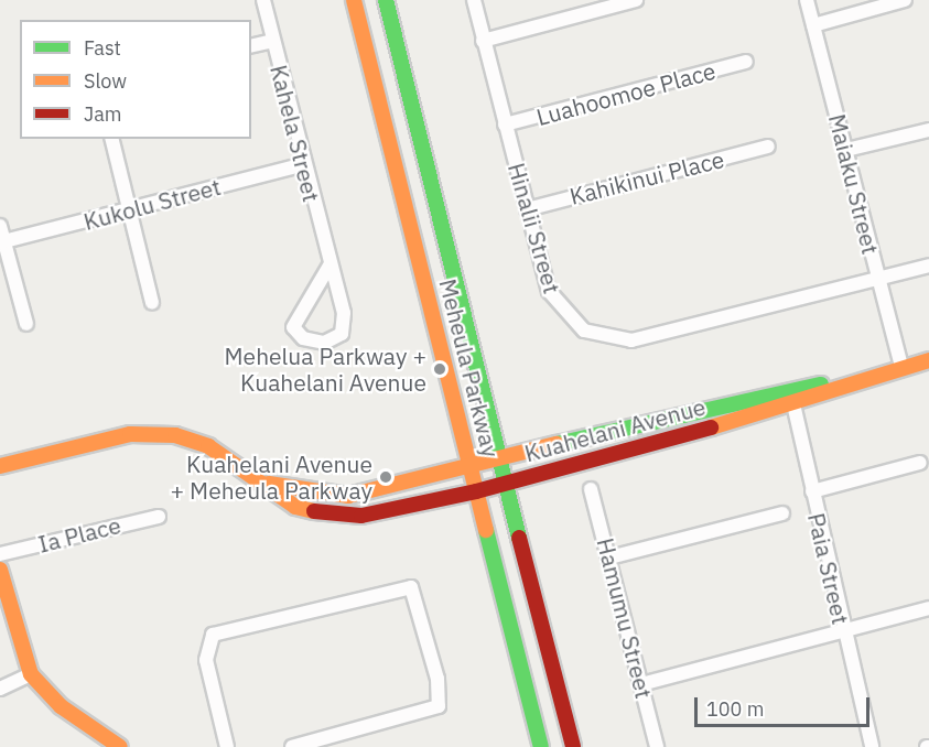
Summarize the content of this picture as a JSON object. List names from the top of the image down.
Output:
{
  "streets": {
    "street": [
      "Luahoomoe Place",
      "Kahela Street",
      "Kahikinui Place",
      "Maiaku Street",
      "Kukolu Street",
      "Hinalii Street",
      "Meheula Parkway",
      "Kuahelani Avenue",
      "Ia Place",
      "Paia Street",
      "Hamumu Street"
    ]
  },
  "crossings": [
    ["Luahoomoe Place", "Hinalii Street"],
    ["Kahela Street", "Kukolu Street"],
    ["Kahikinui Place", "Hinalii Street"],
    ["Maiaku Street", "Hinalii Street"],
    ["Maiaku Street", "Kuahelani Avenue"],
    ["Meheula Parkway", "Kuahelani Avenue"],
    ["Kuahelani Avenue", "Paia Street"]
  ],
  "places": ["Mehelua Parkway + Kuahelani Avenue", "Kuahelani Avenue + Meheula Parkway"],
  "legend": ["Fast", "Slow", "Jam"],
  "scale_bar": "100 m"
}
